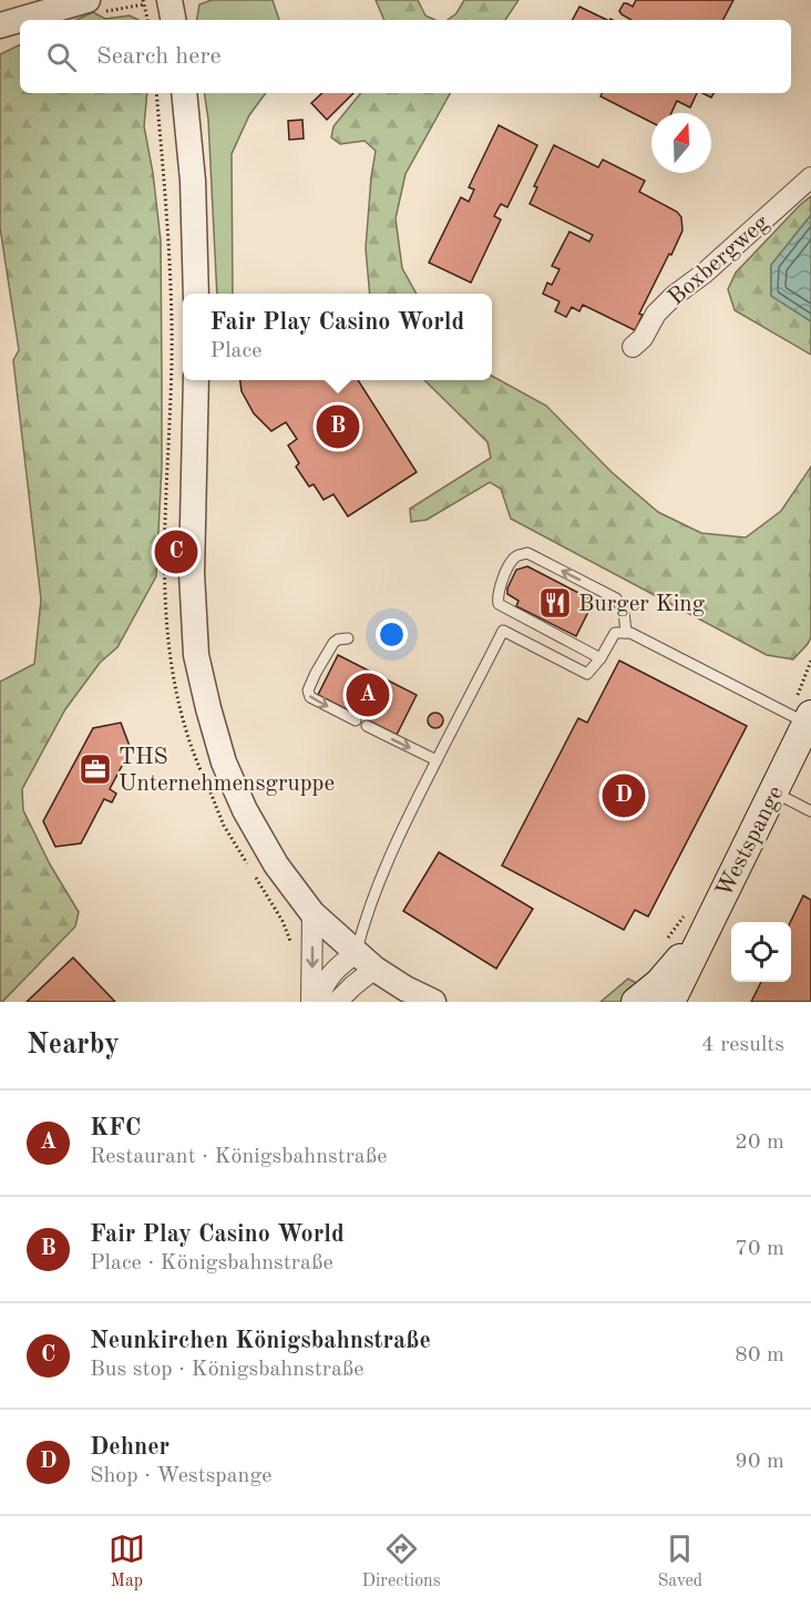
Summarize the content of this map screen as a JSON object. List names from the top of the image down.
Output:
{
  "streets": {
    "main road": ["Westspange"],
    "street": ["Boxbergweg"]
  },
  "places": {
    "restaurant": ["Burger King"],
    "office": ["THS Unternehmensgruppe"]
  },
  "north": "top",
  "page": {
    "search": "Search here",
    "popup": ["Fair Play Casino World", "Place"],
    "pins": [
      "B",
      "C",
      "A",
      "D"
    ],
    "heading": ["Nearby", "4 results"],
    "list": [
      {
        "mark": "A",
        "name": "KFC",
        "note": "Restaurant · Königsbahnstraße",
        "value": "20 m"
      },
      {
        "mark": "B",
        "name": "Fair Play Casino World",
        "note": "Place · Königsbahnstraße",
        "value": "70 m"
      },
      {
        "mark": "C",
        "name": "Neunkirchen Königsbahnstraße",
        "note": "Bus stop · Königsbahnstraße",
        "value": "80 m"
      },
      {
        "mark": "D",
        "name": "Dehner",
        "note": "Shop · Westspange",
        "value": "90 m"
      }
    ],
    "nav": ["Map", "Directions", "Saved"]
  }
}
